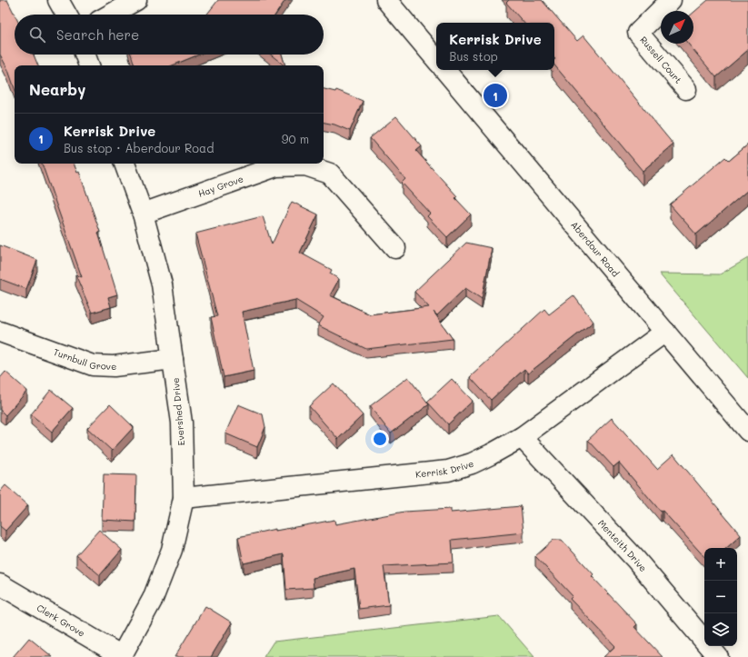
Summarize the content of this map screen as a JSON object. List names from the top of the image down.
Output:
{
  "streets": {
    "street": [
      "Russell Court",
      "Hay Grove",
      "Aberdour Road",
      "Turnbull Grove",
      "Evershed Drive",
      "Kerrisk Drive",
      "Menteith Drive",
      "Clerk Grove"
    ]
  },
  "crossings": [
    ["Hay Grove", "Evershed Drive"],
    ["Aberdour Road", "Kerrisk Drive"],
    ["Turnbull Grove", "Evershed Drive"],
    ["Evershed Drive", "Kerrisk Drive"],
    ["Evershed Drive", "Clerk Grove"],
    ["Kerrisk Drive", "Menteith Drive"]
  ],
  "north": "top right",
  "page": {
    "search": "Search here",
    "popup": ["Kerrisk Drive", "Bus stop"],
    "heading": "Nearby",
    "pins": "1",
    "list": [
      {
        "mark": "1",
        "name": "Kerrisk Drive",
        "note": "Bus stop · Aberdour Road",
        "value": "90 m"
      }
    ],
    "map_buttons": ["+", "−"]
  }
}
